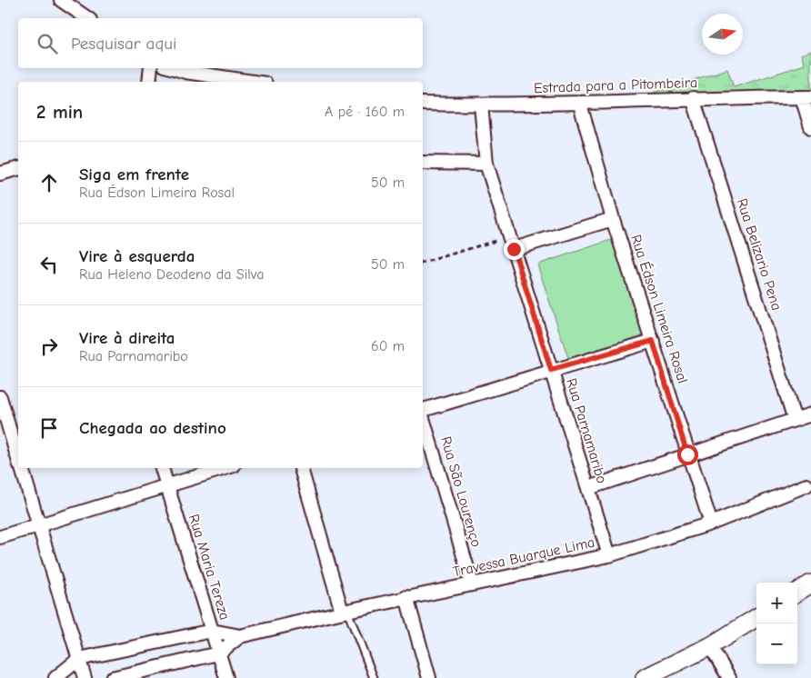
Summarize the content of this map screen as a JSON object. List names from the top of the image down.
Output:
{
  "streets": {
    "street": [
      "Estrada para a Pitombeira",
      "Rua Belizario Pena",
      "Rua Édson Limeira Rosal",
      "Rua Parnamaribo",
      "Rua São Lourenço",
      "Travessa Buarque Lima",
      "Rua Maria Tereza"
    ]
  },
  "crossings": [
    ["Estrada para a Pitombeira", "Rua Belizario Pena"],
    ["Estrada para a Pitombeira", "Rua Édson Limeira Rosal"],
    ["Estrada para a Pitombeira", "Rua Parnamaribo"],
    ["Rua Édson Limeira Rosal", "Travessa Buarque Lima"],
    ["Rua Parnamaribo", "Travessa Buarque Lima"],
    ["Rua São Lourenço", "Travessa Buarque Lima"]
  ],
  "north": "right",
  "page": {
    "search": "Pesquisar aqui",
    "heading": ["2 min", "A pé · 160 m"],
    "list": [
      ["Siga em frente", "Rua Édson Limeira Rosal", "50 m"],
      ["Vire à esquerda", "Rua Heleno Deodeno da Silva", "50 m"],
      ["Vire à direita", "Rua Parnamaribo", "60 m"],
      "Chegada ao destino"
    ],
    "map_buttons": ["+", "−"]
  }
}
